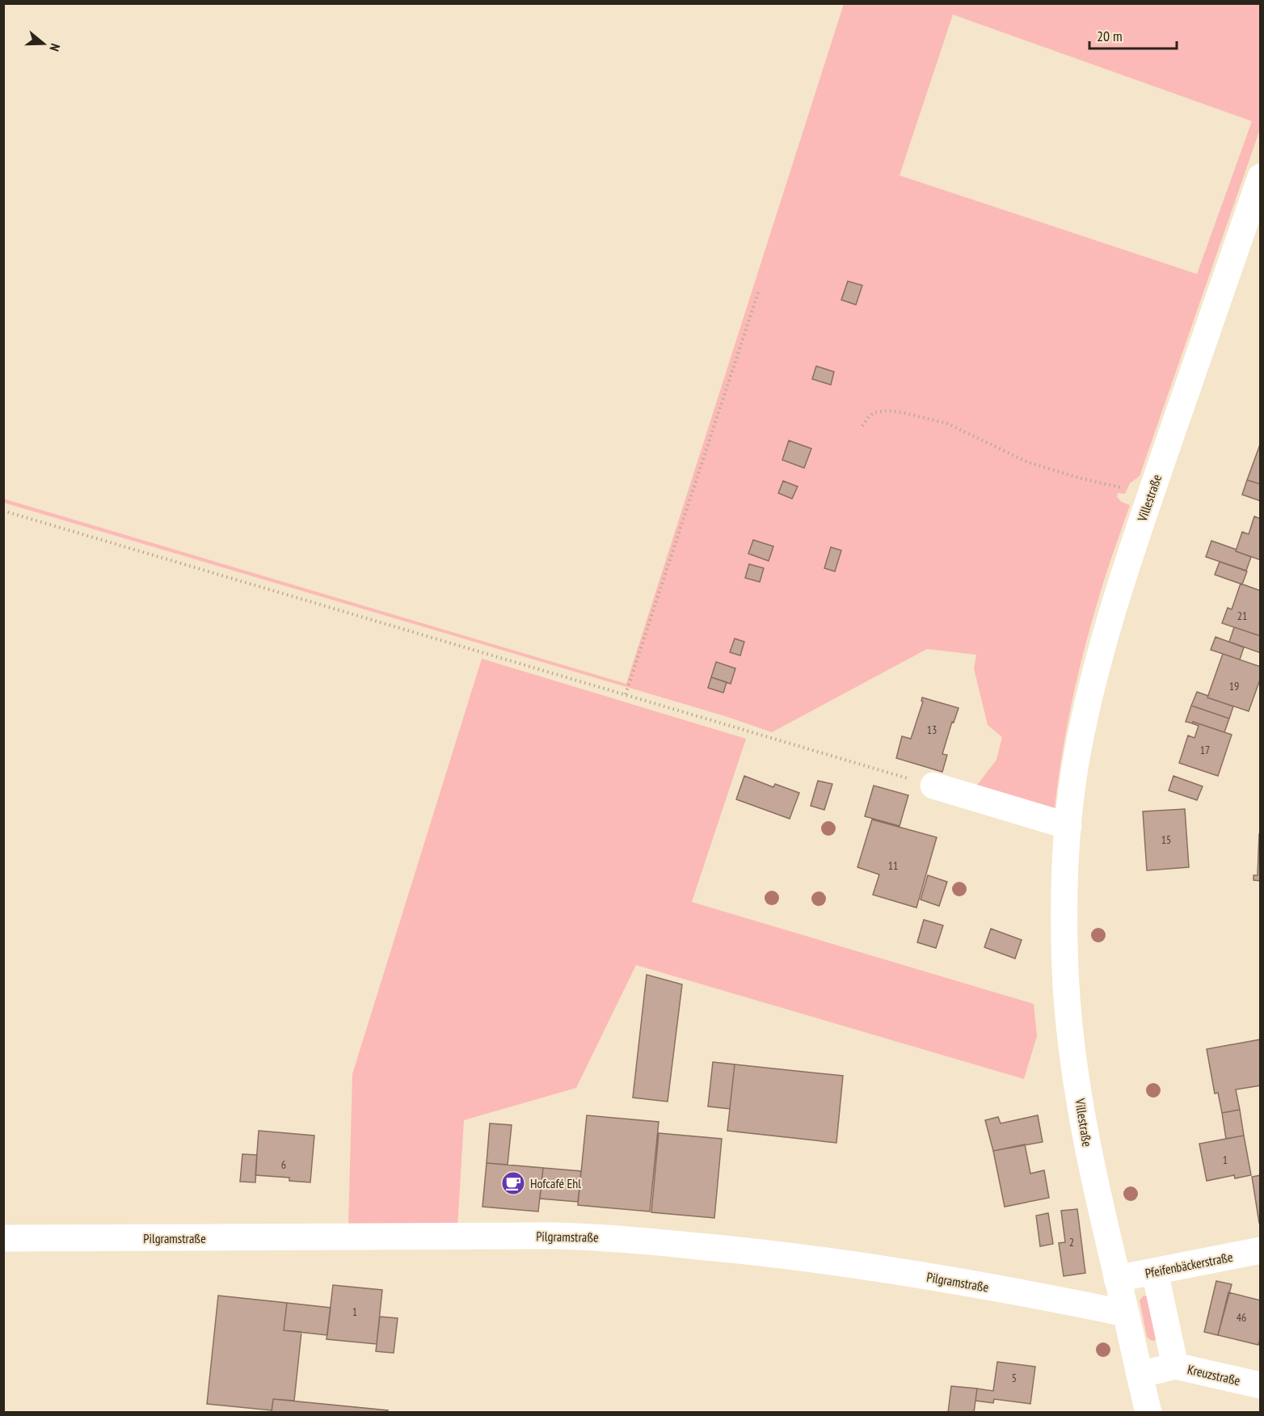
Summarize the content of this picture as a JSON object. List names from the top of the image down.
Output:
{
  "streets": {
    "street": [
      "Villestraße",
      "Pilgramstraße",
      "Pfeifenbäckerstraße",
      "Kreuzstraße"
    ]
  },
  "crossings": [
    ["Villestraße", "Pilgramstraße"],
    ["Villestraße", "Pfeifenbäckerstraße"],
    ["Villestraße", "Kreuzstraße"]
  ],
  "places": {
    "cafe": ["Hofcafé Ehl"]
  },
  "house_numbers": [
    "21",
    "19",
    "13",
    "17",
    "15",
    "11",
    "1",
    "6",
    "2",
    "1",
    "46",
    "5"
  ],
  "scale_bar": "20 m",
  "north": "right"
}
